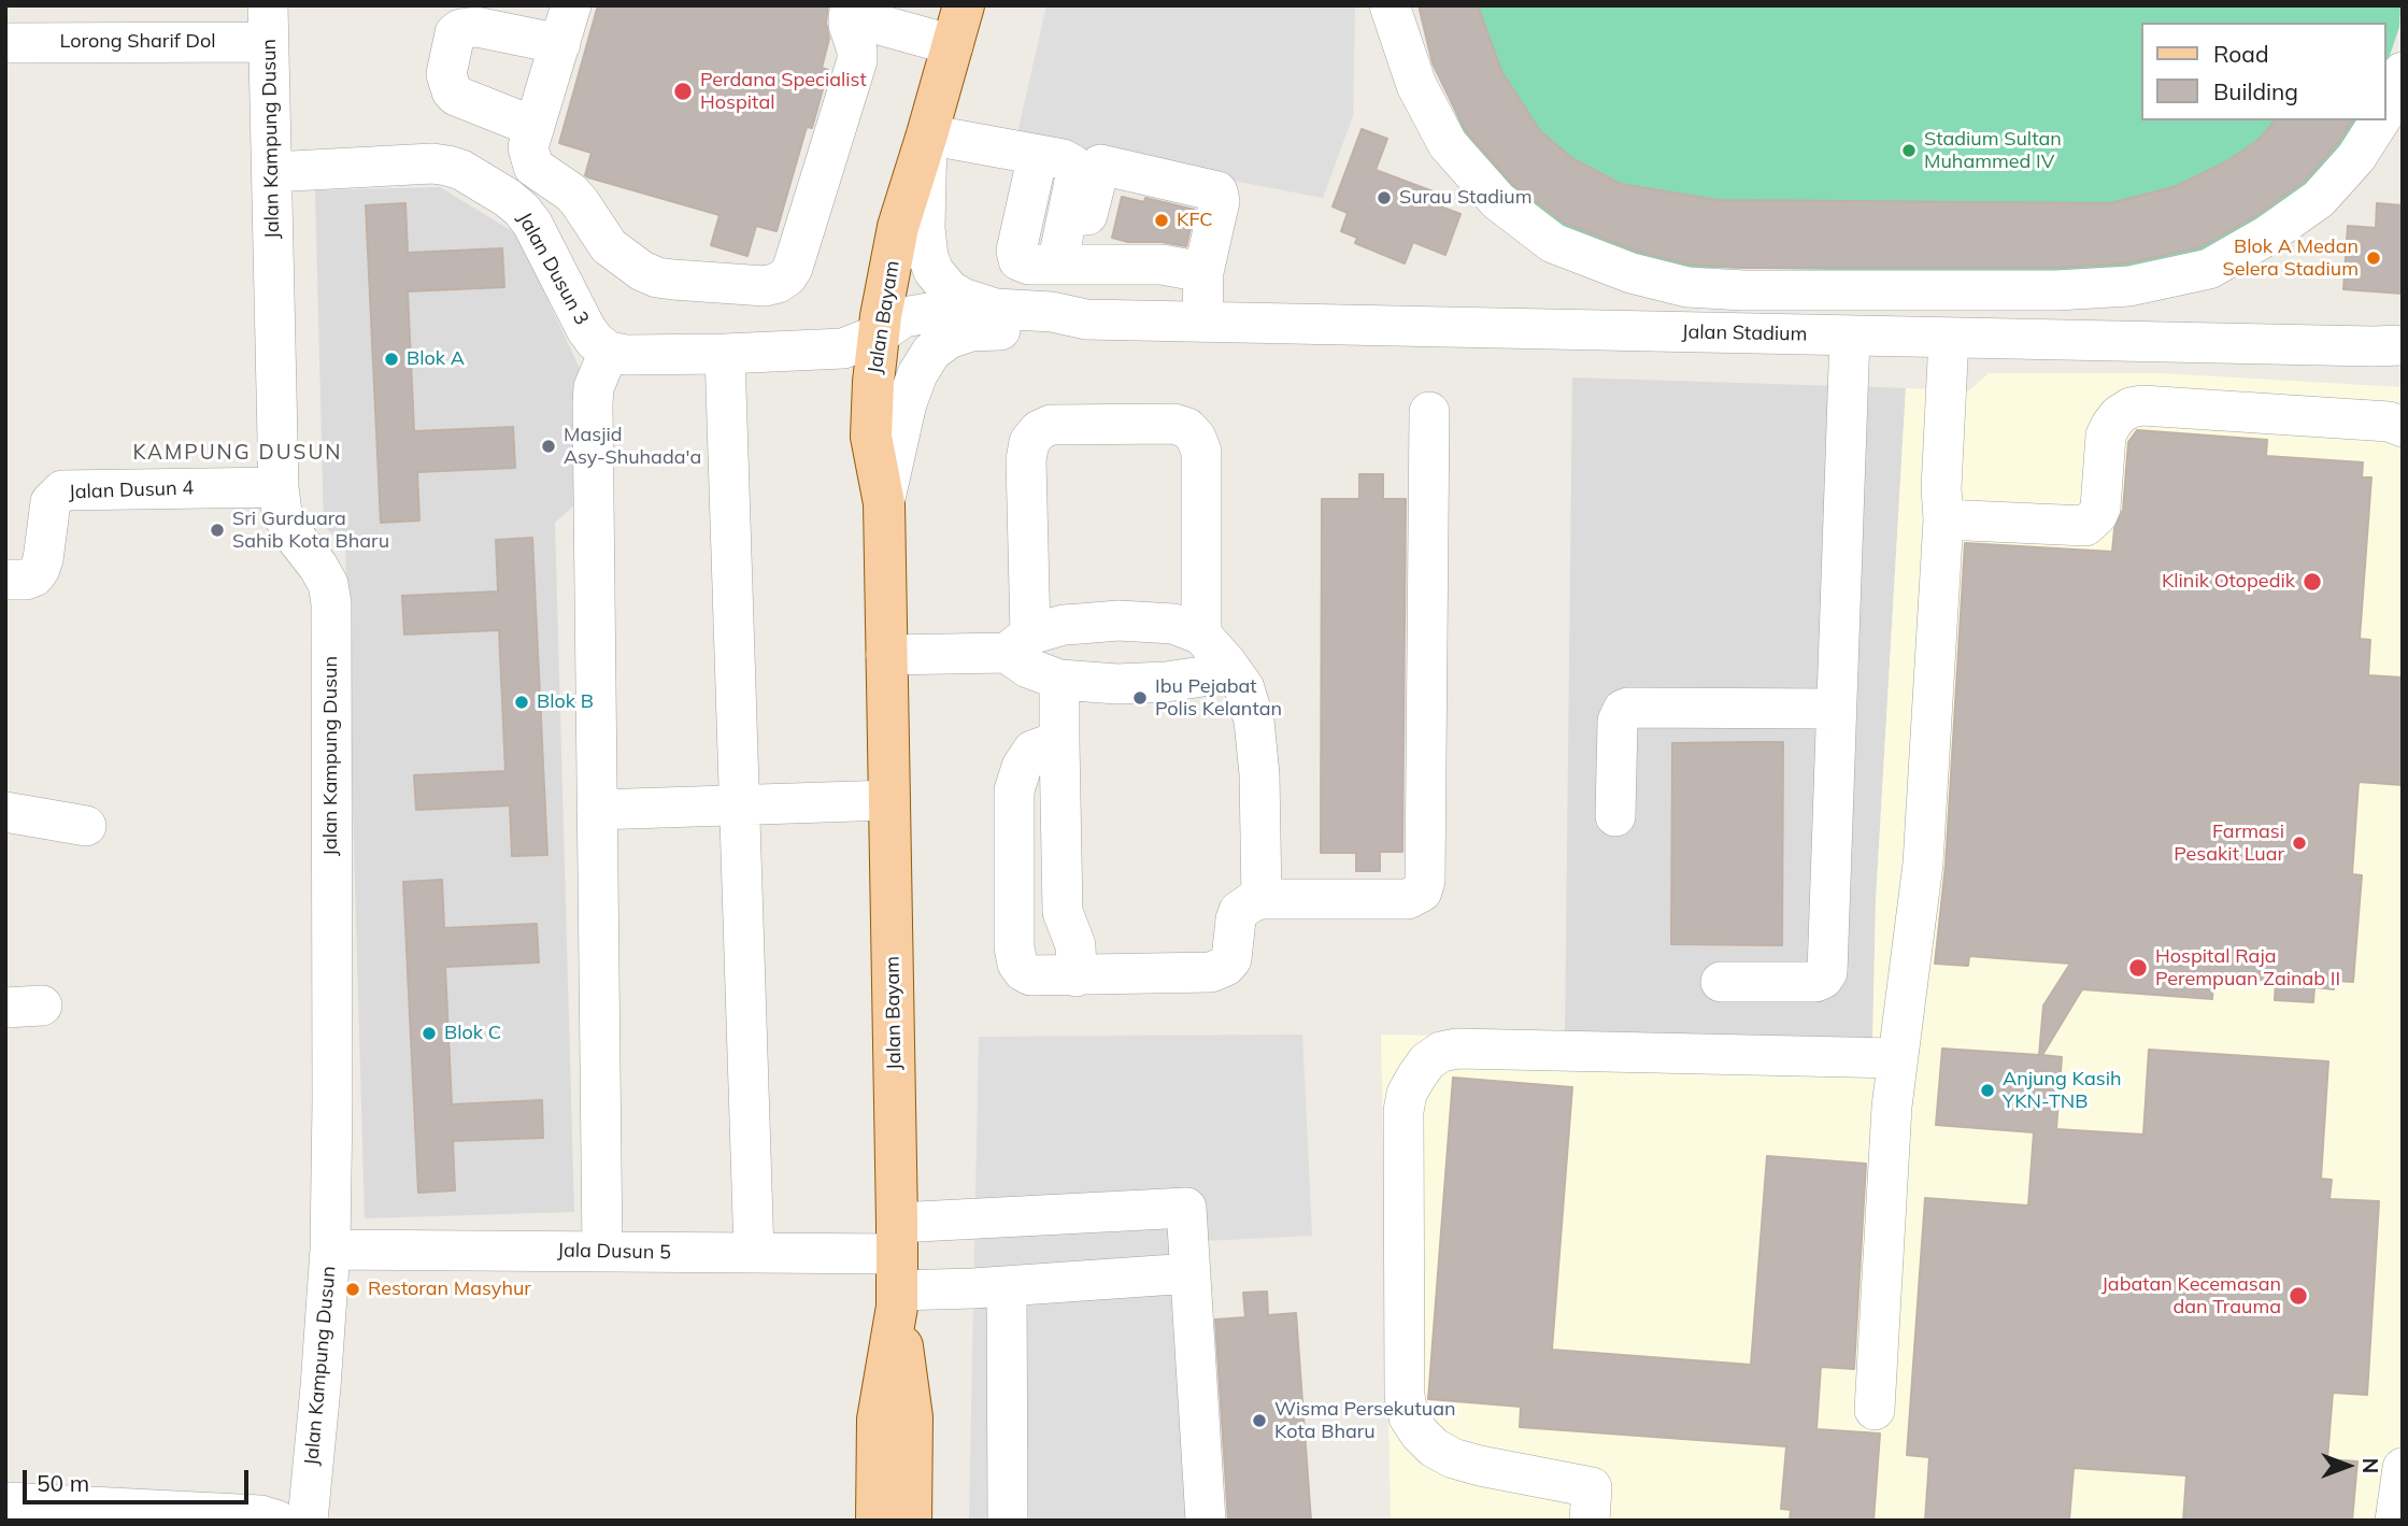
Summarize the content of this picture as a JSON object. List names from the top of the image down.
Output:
{
  "streets": {
    "main road": ["Jalan Bayam"],
    "street": [
      "Lorong Sharif Dol",
      "Jalan Kampung Dusun",
      "Jalan Dusun 3",
      "Jalan Stadium",
      "Jalan Dusun 4",
      "Jala Dusun 5"
    ]
  },
  "crossings": [
    ["Lorong Sharif Dol", "Jalan Kampung Dusun"],
    ["Jalan Kampung Dusun", "Jalan Dusun 3"],
    ["Jalan Kampung Dusun", "Jalan Dusun 4"],
    ["Jalan Kampung Dusun", "Jala Dusun 5"],
    ["Jalan Bayam", "Jalan Stadium"],
    ["Jalan Bayam", "Jala Dusun 5"]
  ],
  "districts": ["KAMPUNG DUSUN"],
  "places": [
    "Perdana Specialist Hospital",
    "Stadium Sultan Muhammed IV",
    "Surau Stadium",
    "KFC",
    "Blok A Medan Selera Stadium",
    "Blok A",
    "Masjid Asy-Shuhada'a",
    "Sri Gurduara Sahib Kota Bharu",
    "Klinik Otopedik",
    "Ibu Pejabat Polis Kelantan",
    "Blok B",
    "Farmasi Pesakit Luar",
    "Hospital Raja Perempuan Zainab II",
    "Blok C",
    "Anjung Kasih YKN-TNB",
    "Restoran Masyhur",
    "Jabatan Kecemasan dan Trauma",
    "Wisma Persekutuan Kota Bharu"
  ],
  "legend": ["Road", "Building"],
  "scale_bar": "50 m",
  "north": "right"
}
